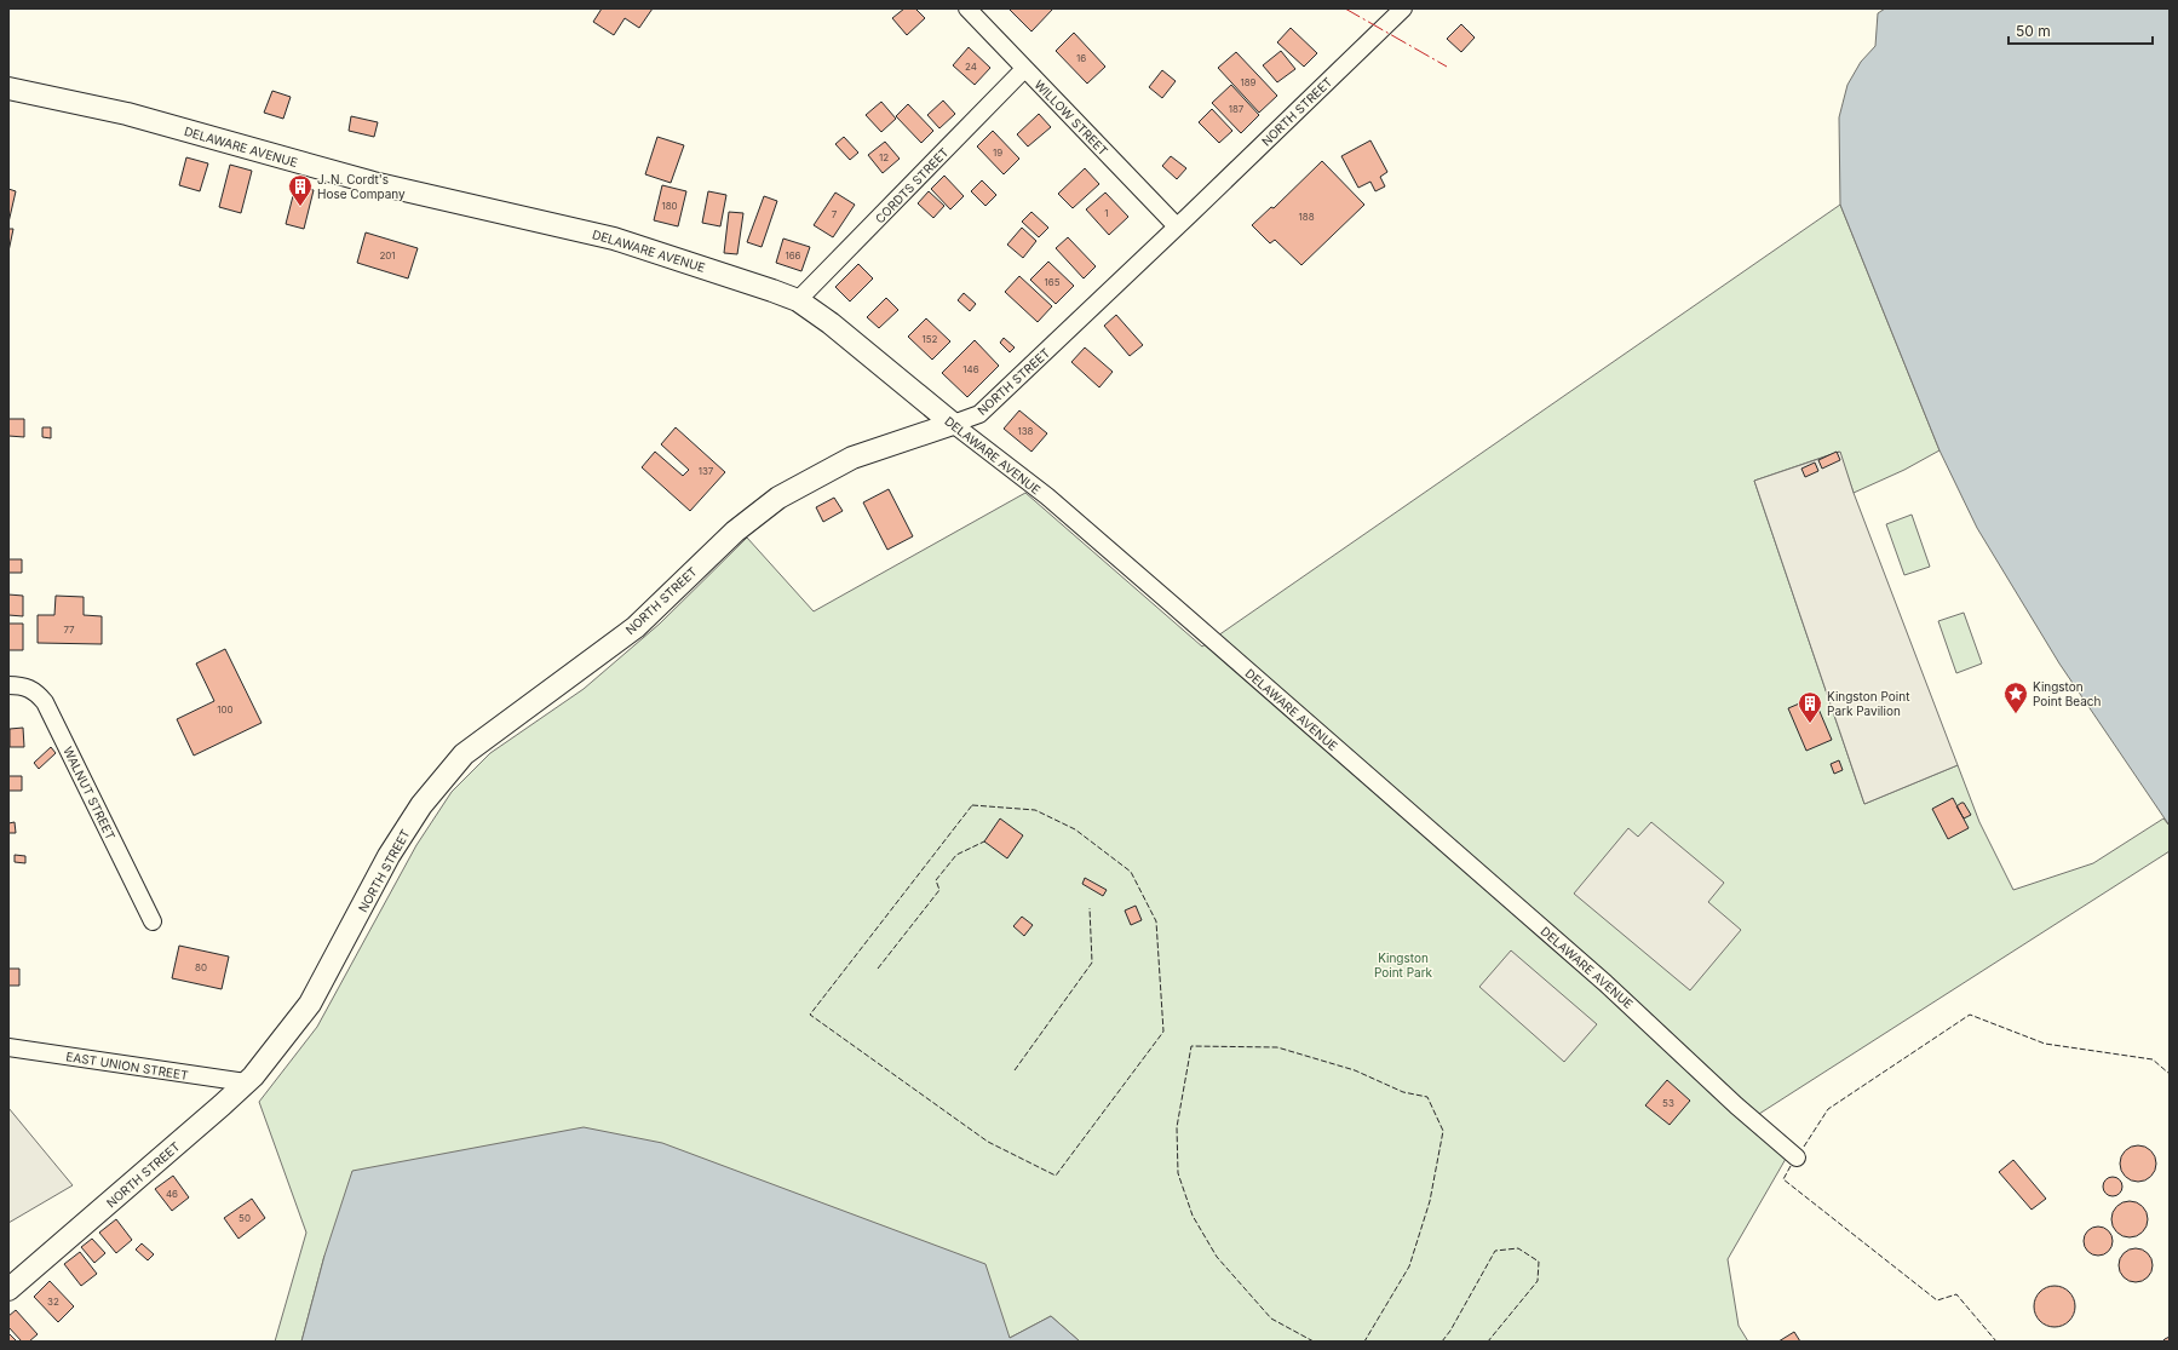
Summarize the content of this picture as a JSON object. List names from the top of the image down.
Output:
{
  "streets": {
    "street": [
      "NORTH STREET",
      "WILLOW STREET",
      "DELAWARE AVENUE",
      "CORDTS STREET",
      "WALNUT STREET",
      "EAST UNION STREET"
    ]
  },
  "crossings": [
    ["NORTH STREET", "WILLOW STREET"],
    ["NORTH STREET", "DELAWARE AVENUE"],
    ["NORTH STREET", "EAST UNION STREET"],
    ["WILLOW STREET", "CORDTS STREET"],
    ["DELAWARE AVENUE", "CORDTS STREET"]
  ],
  "parks": ["Kingston Point Park"],
  "places": {
    "building": ["J. N. Cordt's Hose Company", "Kingston Point Park Pavilion"],
    "place": ["Kingston Point Beach"]
  },
  "house_numbers": [
    "16",
    "24",
    "189",
    "187",
    "19",
    "12",
    "180",
    "1",
    "7",
    "188",
    "201",
    "166",
    "165",
    "152",
    "146",
    "138",
    "137",
    "77",
    "100",
    "80",
    "53",
    "46",
    "50",
    "32"
  ],
  "scale_bar": "50 m"
}
